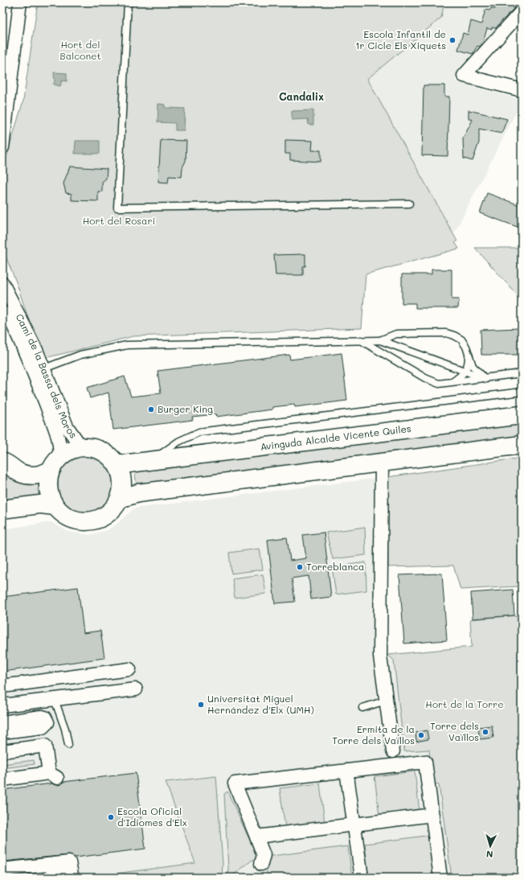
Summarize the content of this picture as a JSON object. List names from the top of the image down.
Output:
{
  "streets": {
    "highway": ["Avinguda Alcalde Vicente Quiles"],
    "street": ["Camí de la Bassa dels Moros"]
  },
  "districts": ["Candalix"],
  "parks": ["Hort del Balconet", "Hort del Rosari", "Hort de la Torre"],
  "places": [
    "Escola Infantil de 1r Cicle Els Xiquets",
    "Burger King",
    "Torreblanca",
    "Universitat Miguel Hernández d'Elx (UMH)",
    "Torre dels Vaïllos",
    "Ermita de la Torre dels Vaïllos",
    "Escola Oficial d'Idiomes d'Elx"
  ],
  "north": "bottom"
}
